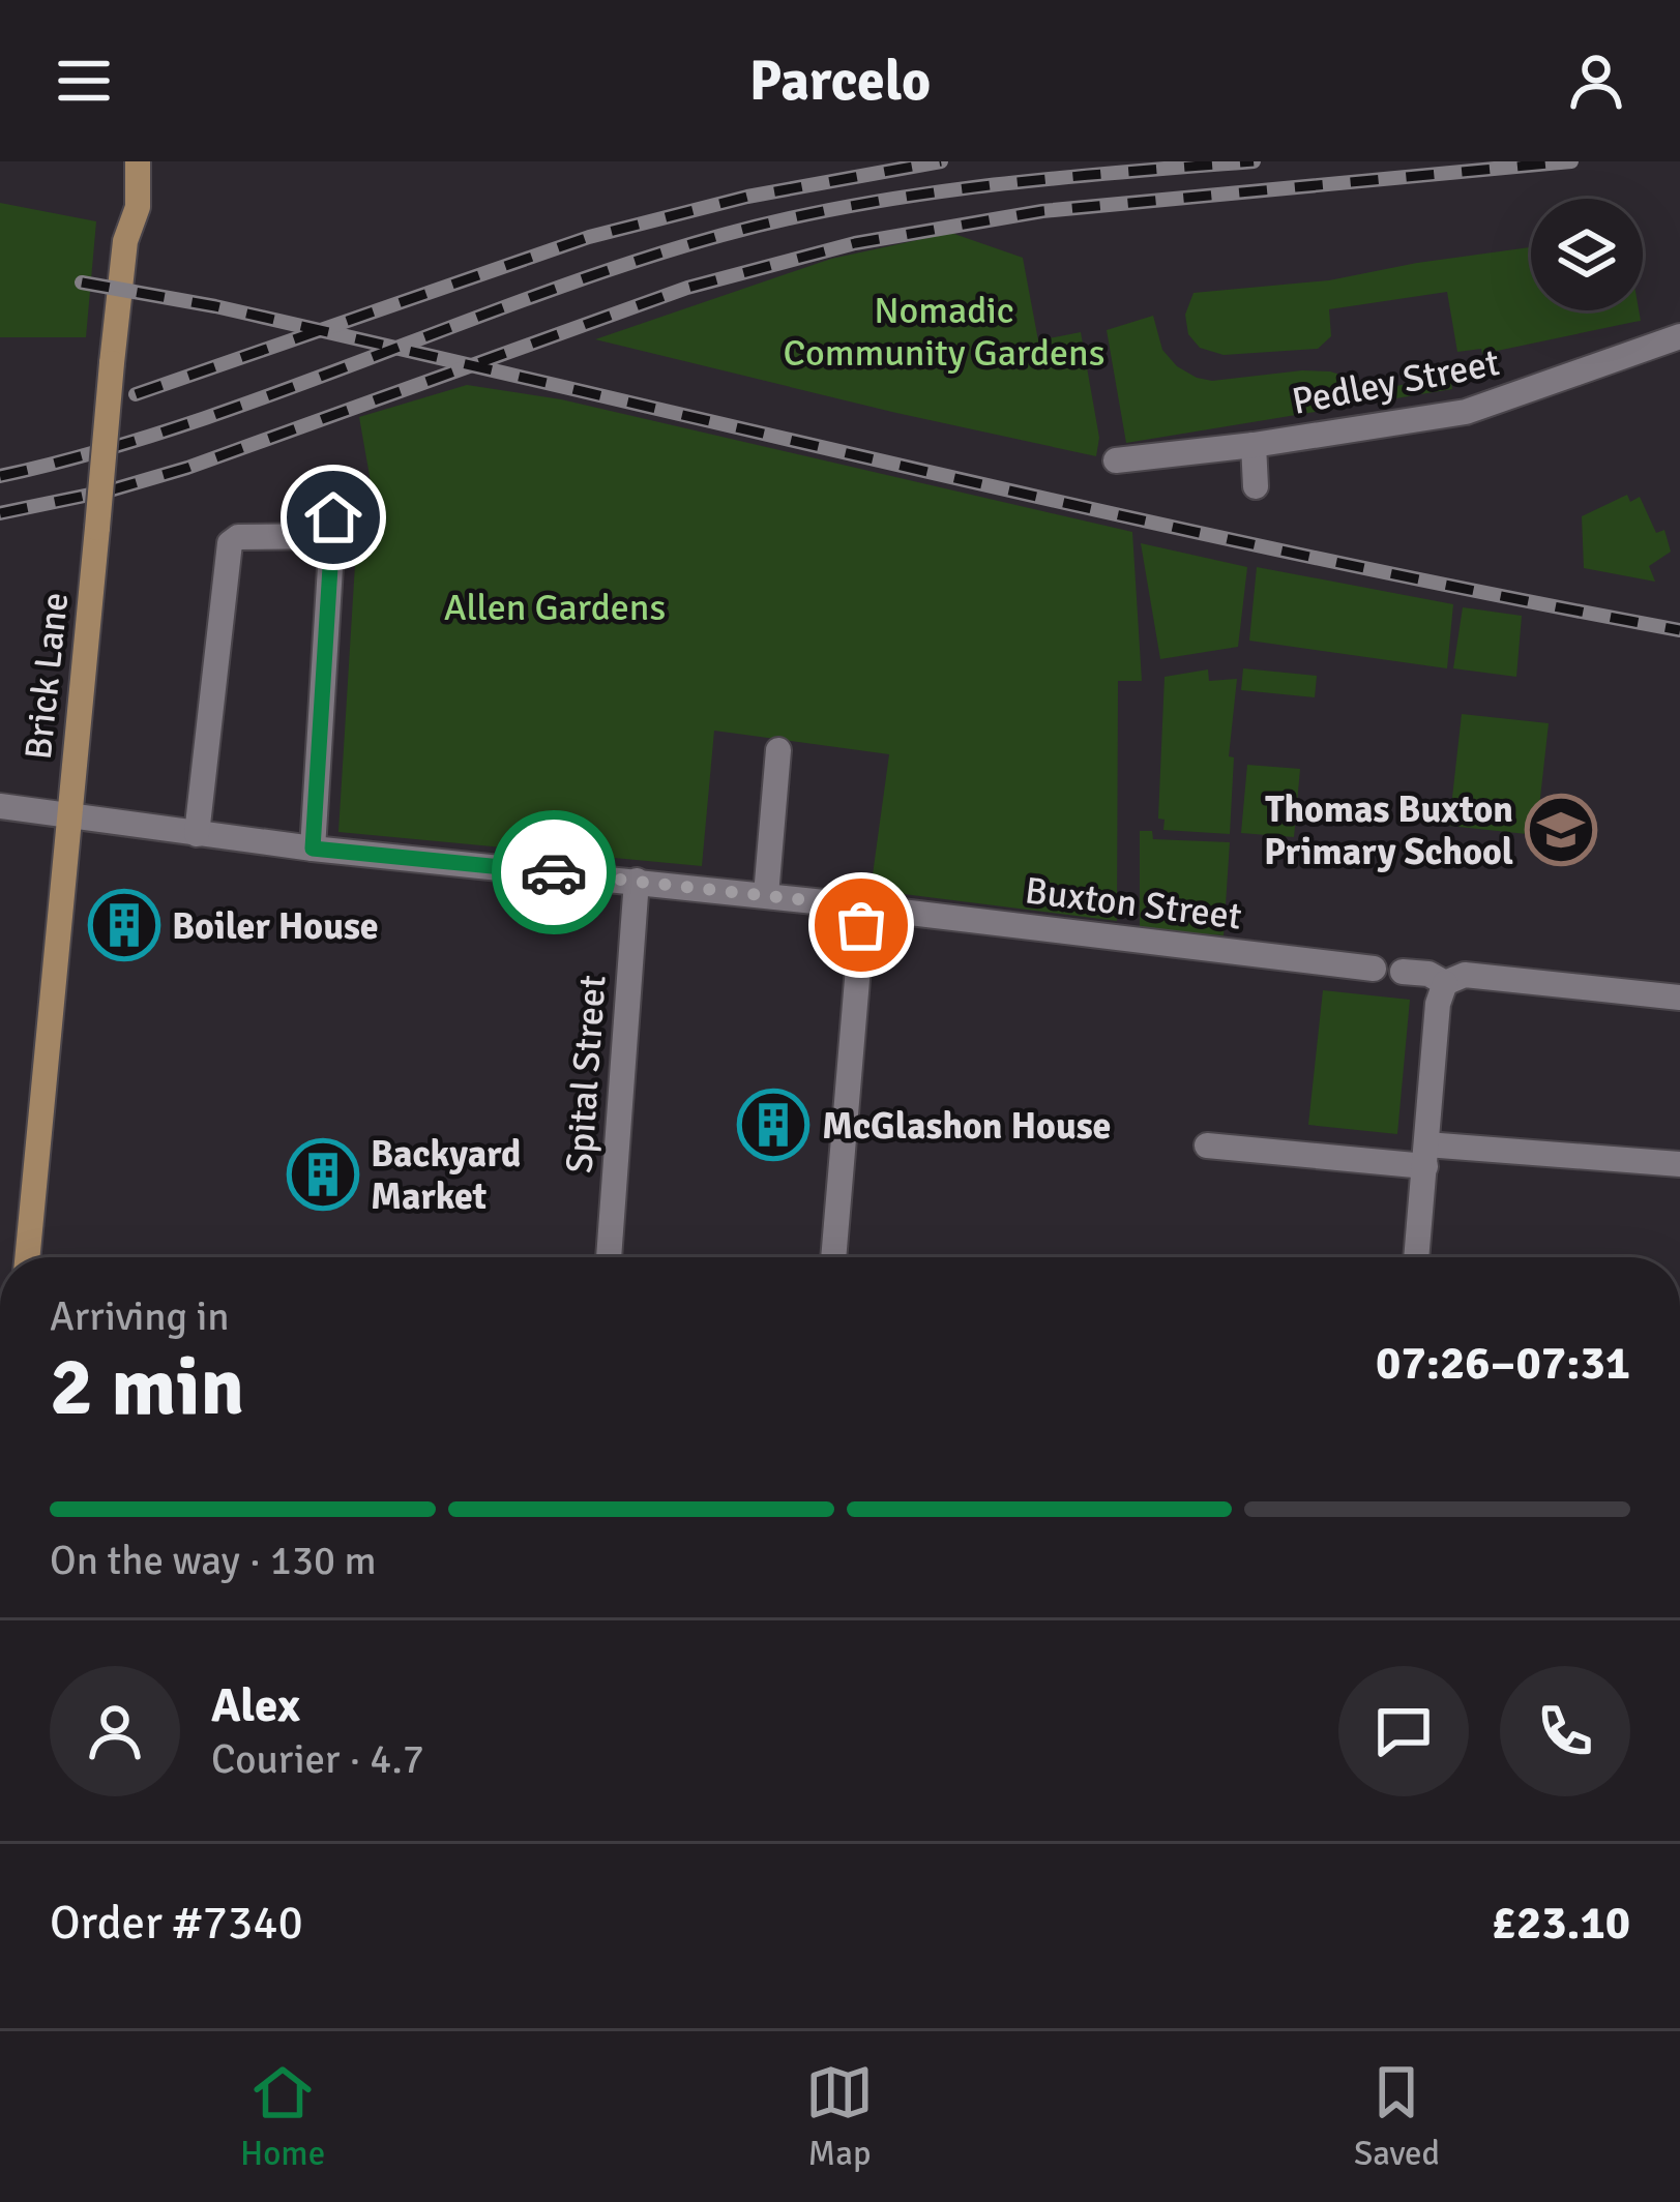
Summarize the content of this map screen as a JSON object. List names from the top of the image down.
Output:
{
  "streets": {
    "main road": ["Brick Lane"],
    "street": ["Pedley Street", "Buxton Street", "Spital Street"]
  },
  "crossings": [
    ["Brick Lane", "Buxton Street"],
    ["Buxton Street", "Spital Street"]
  ],
  "parks": ["Nomadic Community Gardens", "Allen Gardens"],
  "places": {
    "school or university": ["Thomas Buxton Primary School"],
    "building": ["Boiler House", "McGlashon House", "Backyard Market"]
  },
  "page": {
    "header": "Parcelo",
    "heading": ["2 min", "Arriving in", "07:26–07:31"],
    "panel": [
      "Alex",
      "Courier · 4.7",
      "Order #7340",
      "£23.10"
    ],
    "bar": "On the way · 130 m",
    "tabs": ["Home", "Map", "Saved"]
  }
}
